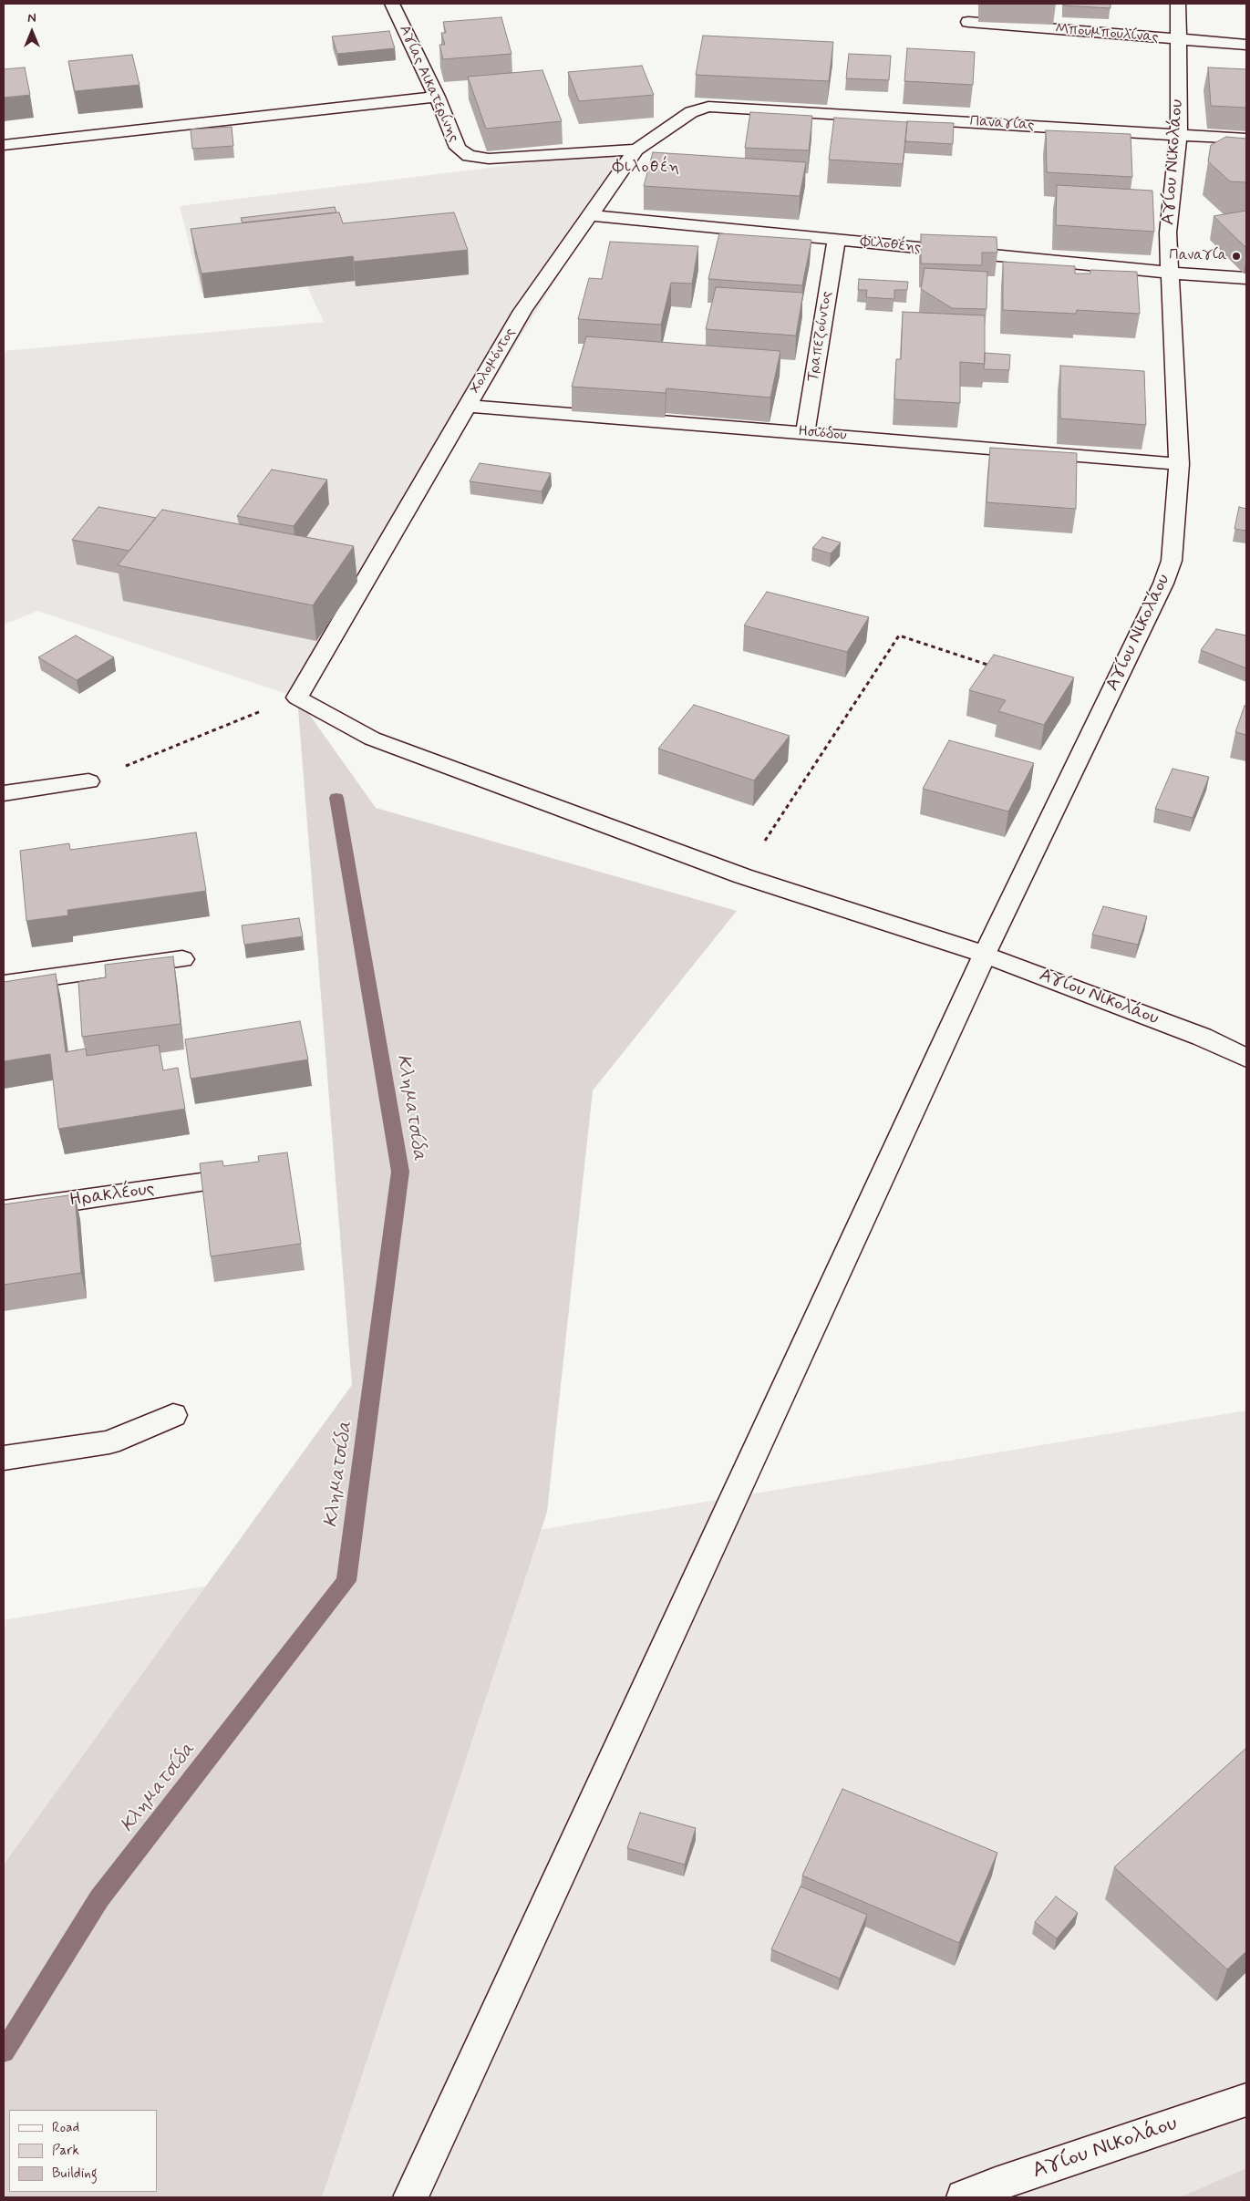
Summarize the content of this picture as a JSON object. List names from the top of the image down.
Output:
{
  "streets": {
    "street": [
      "Μπουμπουλίνας",
      "Αγίας Αικατερίνης",
      "Παναγίας",
      "Αγίου Νικολάου",
      "Φιλοθέης",
      "Τραπεζούντος",
      "Χολομόντος",
      "Ησιόδου",
      "Ηρακλέους"
    ]
  },
  "crossings": [
    ["Μπουμπουλίνας", "Αγίου Νικολάου"],
    ["Αγίας Αικατερίνης", "Χολομόντος"],
    ["Παναγίας", "Αγίου Νικολάου"],
    ["Παναγίας", "Χολομόντος"],
    ["Αγίου Νικολάου", "Φιλοθέης"],
    ["Αγίου Νικολάου", "Ησιόδου"],
    ["Φιλοθέης", "Τραπεζούντος"],
    ["Φιλοθέης", "Χολομόντος"],
    ["Τραπεζούντος", "Ησιόδου"],
    ["Χολομόντος", "Ησιόδου"]
  ],
  "districts": ["Φιλοθέη"],
  "water": ["Κληματσίδα"],
  "places": ["Παναγία"],
  "legend": ["Road", "Park", "Building"],
  "north": "top"
}
